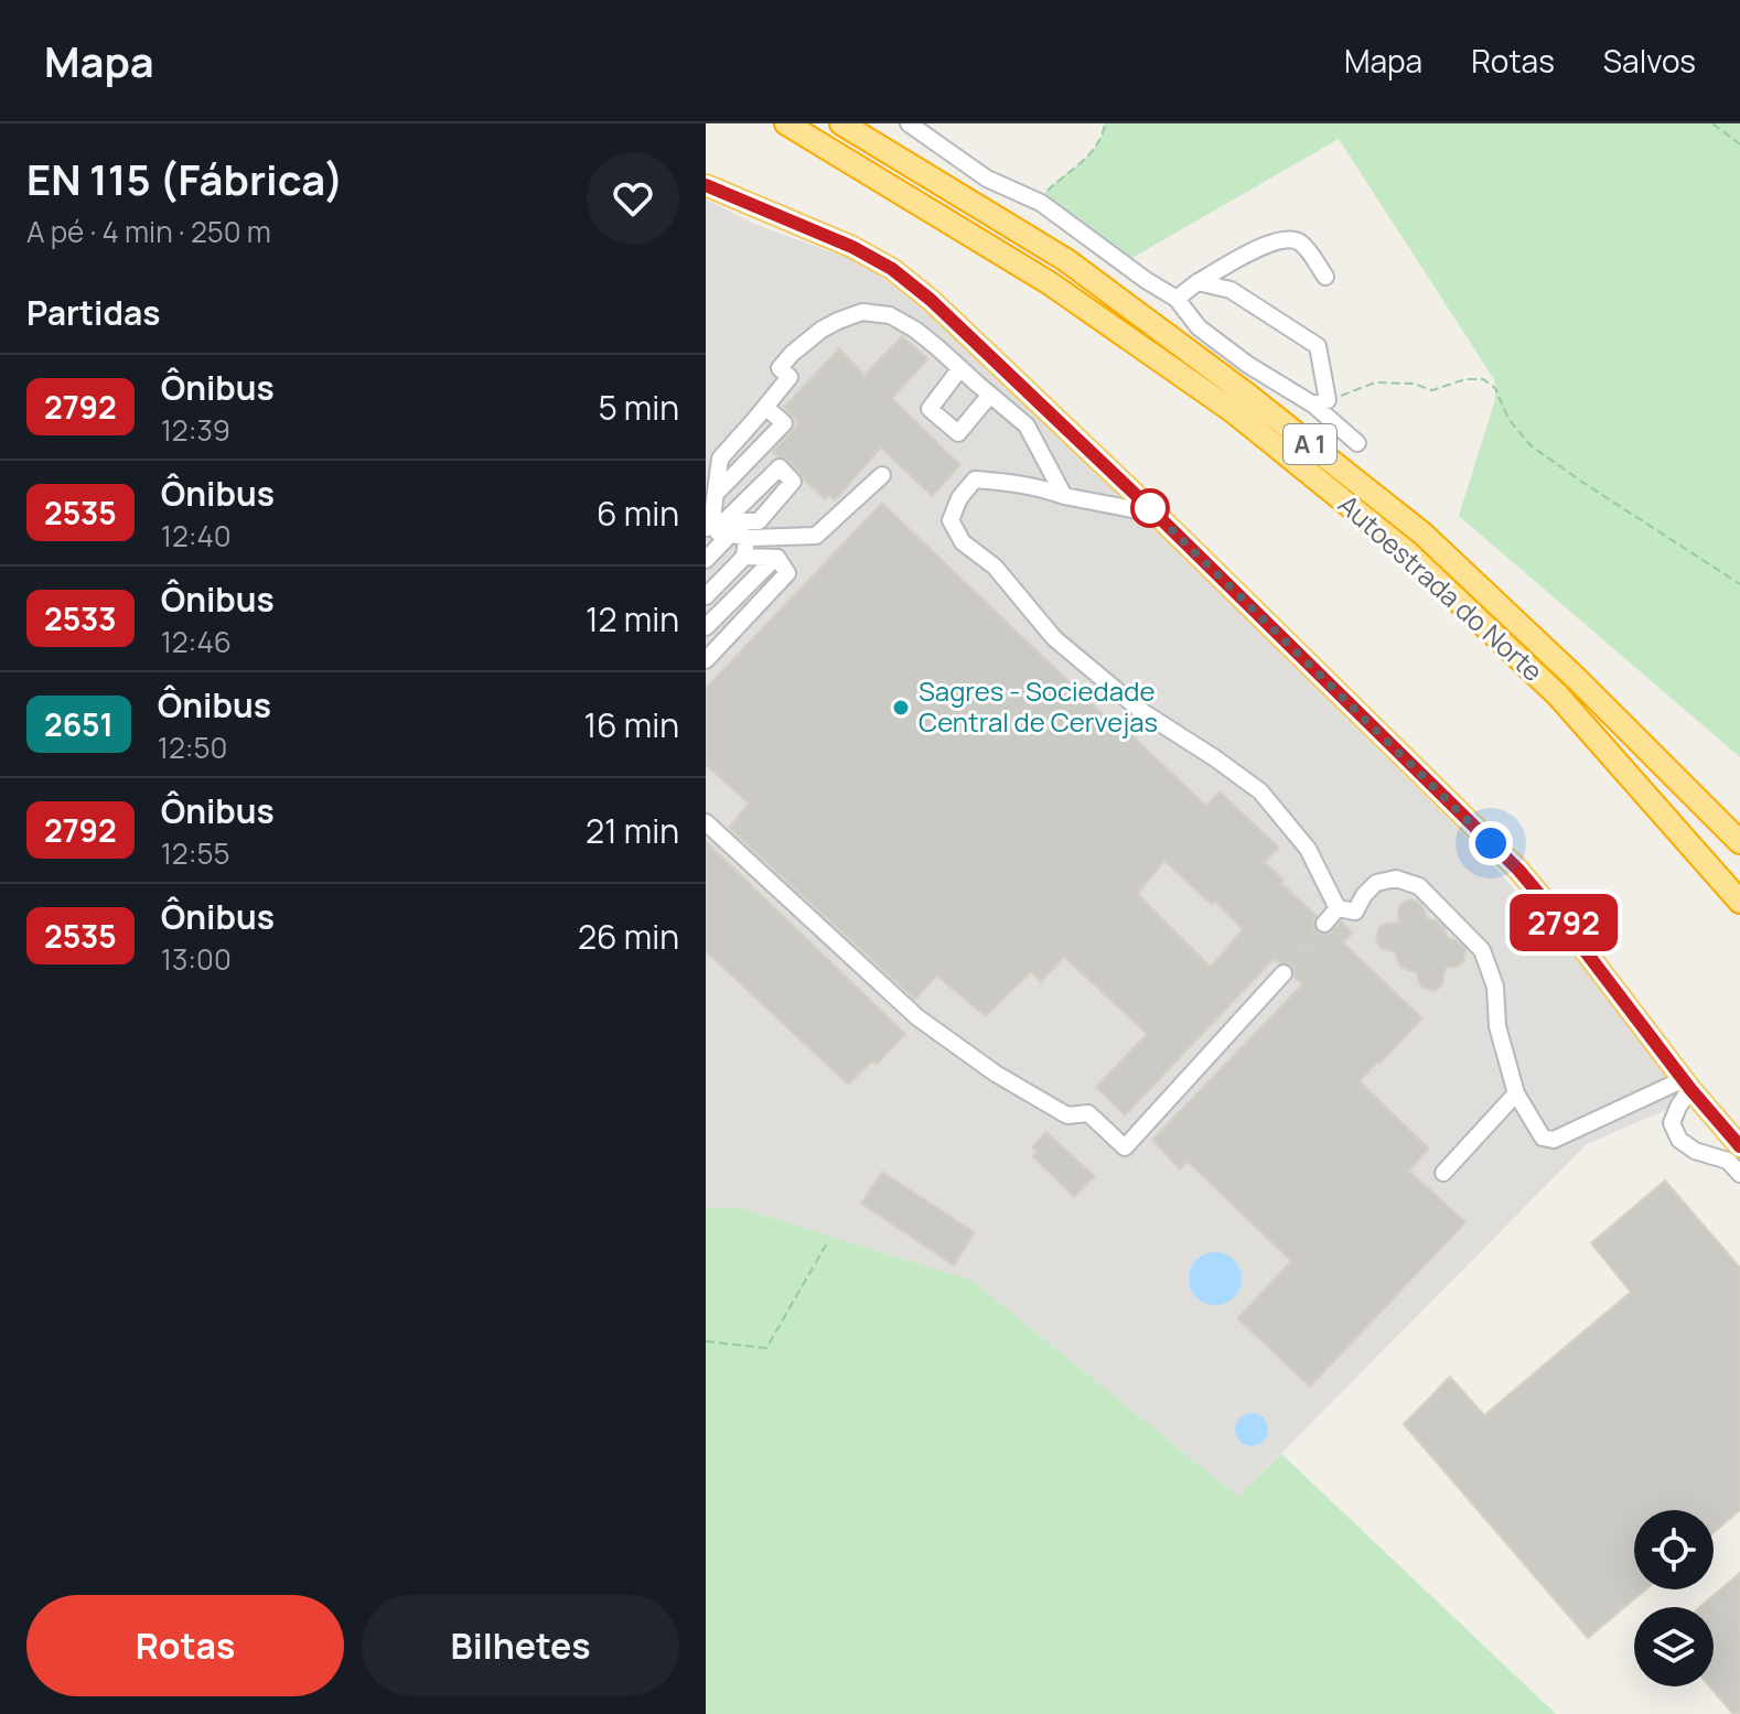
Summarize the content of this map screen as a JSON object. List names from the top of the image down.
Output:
{
  "streets": {
    "highway": ["A 1", "Autoestrada do Norte"]
  },
  "places": ["Sagres - Sociedade Central de Cervejas"],
  "lines": ["bus line 2792"],
  "page": {
    "header": "Mapa",
    "nav": ["Mapa", "Rotas", "Salvos"],
    "heading": [
      ["EN 115 (Fábrica)", "A pé · 4 min · 250 m"],
      "Partidas"
    ],
    "on_map": "2792",
    "list": [
      {
        "mark": "2792",
        "name": "Ônibus",
        "note": "12:39",
        "value": "5 min"
      },
      {
        "mark": "2535",
        "name": "Ônibus",
        "note": "12:40",
        "value": "6 min"
      },
      {
        "mark": "2533",
        "name": "Ônibus",
        "note": "12:46",
        "value": "12 min"
      },
      {
        "mark": "2651",
        "name": "Ônibus",
        "note": "12:50",
        "value": "16 min"
      },
      {
        "mark": "2792",
        "name": "Ônibus",
        "note": "12:55",
        "value": "21 min"
      },
      {
        "mark": "2535",
        "name": "Ônibus",
        "note": "13:00",
        "value": "26 min"
      }
    ],
    "buttons": ["Rotas", "Bilhetes"]
  }
}
